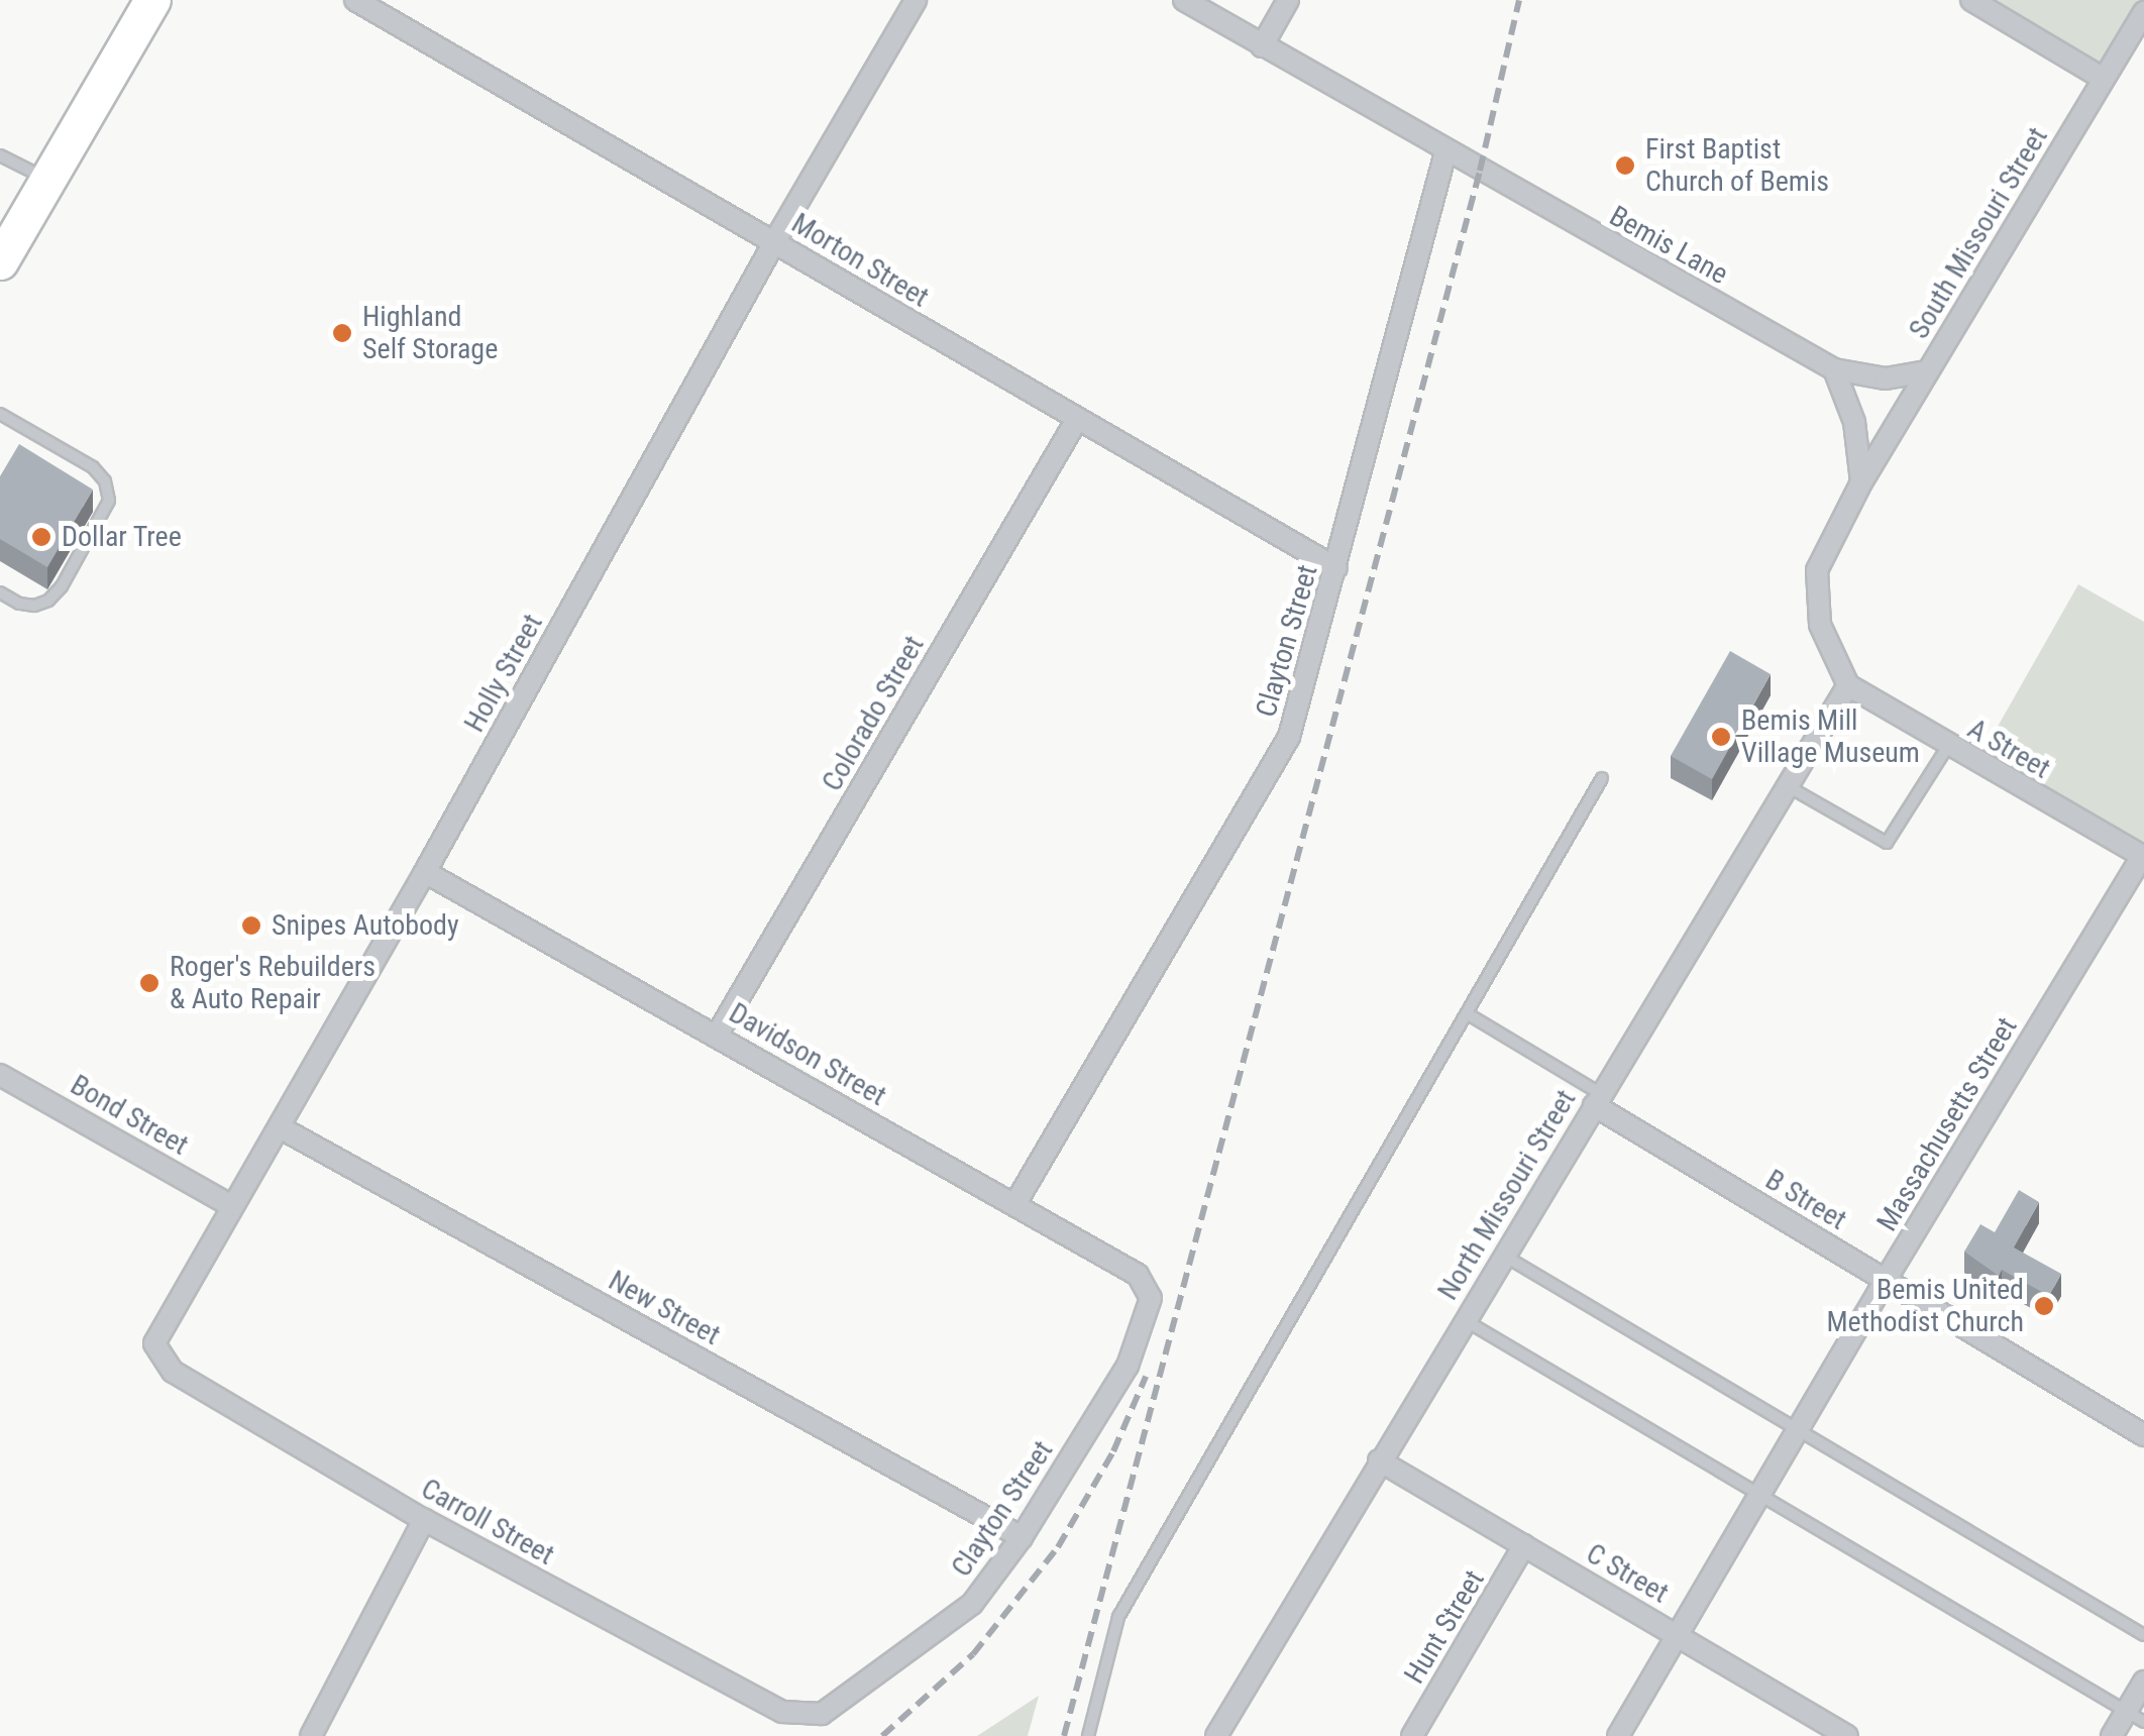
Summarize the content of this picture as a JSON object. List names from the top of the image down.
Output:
{
  "streets": {
    "street": [
      "South Missouri Street",
      "Bemis Lane",
      "Morton Street",
      "Clayton Street",
      "Holly Street",
      "Colorado Street",
      "A Street",
      "Davidson Street",
      "Bond Street",
      "Massachusetts Street",
      "North Missouri Street",
      "B Street",
      "New Street",
      "Carroll Street",
      "C Street",
      "Hunt Street"
    ]
  },
  "crossings": [
    ["South Missouri Street", "Bemis Lane"],
    ["Bemis Lane", "Clayton Street"],
    ["Morton Street", "Clayton Street"],
    ["Morton Street", "Holly Street"],
    ["Morton Street", "Colorado Street"],
    ["Clayton Street", "Davidson Street"],
    ["Clayton Street", "New Street"],
    ["Clayton Street", "Carroll Street"],
    ["Holly Street", "Davidson Street"],
    ["Holly Street", "Bond Street"],
    ["Holly Street", "New Street"],
    ["Holly Street", "Carroll Street"],
    ["Colorado Street", "Davidson Street"],
    ["A Street", "Massachusetts Street"],
    ["A Street", "North Missouri Street"],
    ["Massachusetts Street", "B Street"],
    ["Massachusetts Street", "C Street"],
    ["North Missouri Street", "B Street"],
    ["North Missouri Street", "C Street"],
    ["C Street", "Hunt Street"]
  ],
  "places": [
    "First Baptist Church of Bemis",
    "Highland Self Storage",
    "Dollar Tree",
    "Bemis Mill Village Museum",
    "Snipes Autobody",
    "Roger's Rebuilders & Auto Repair",
    "Bemis United Methodist Church"
  ]
}
